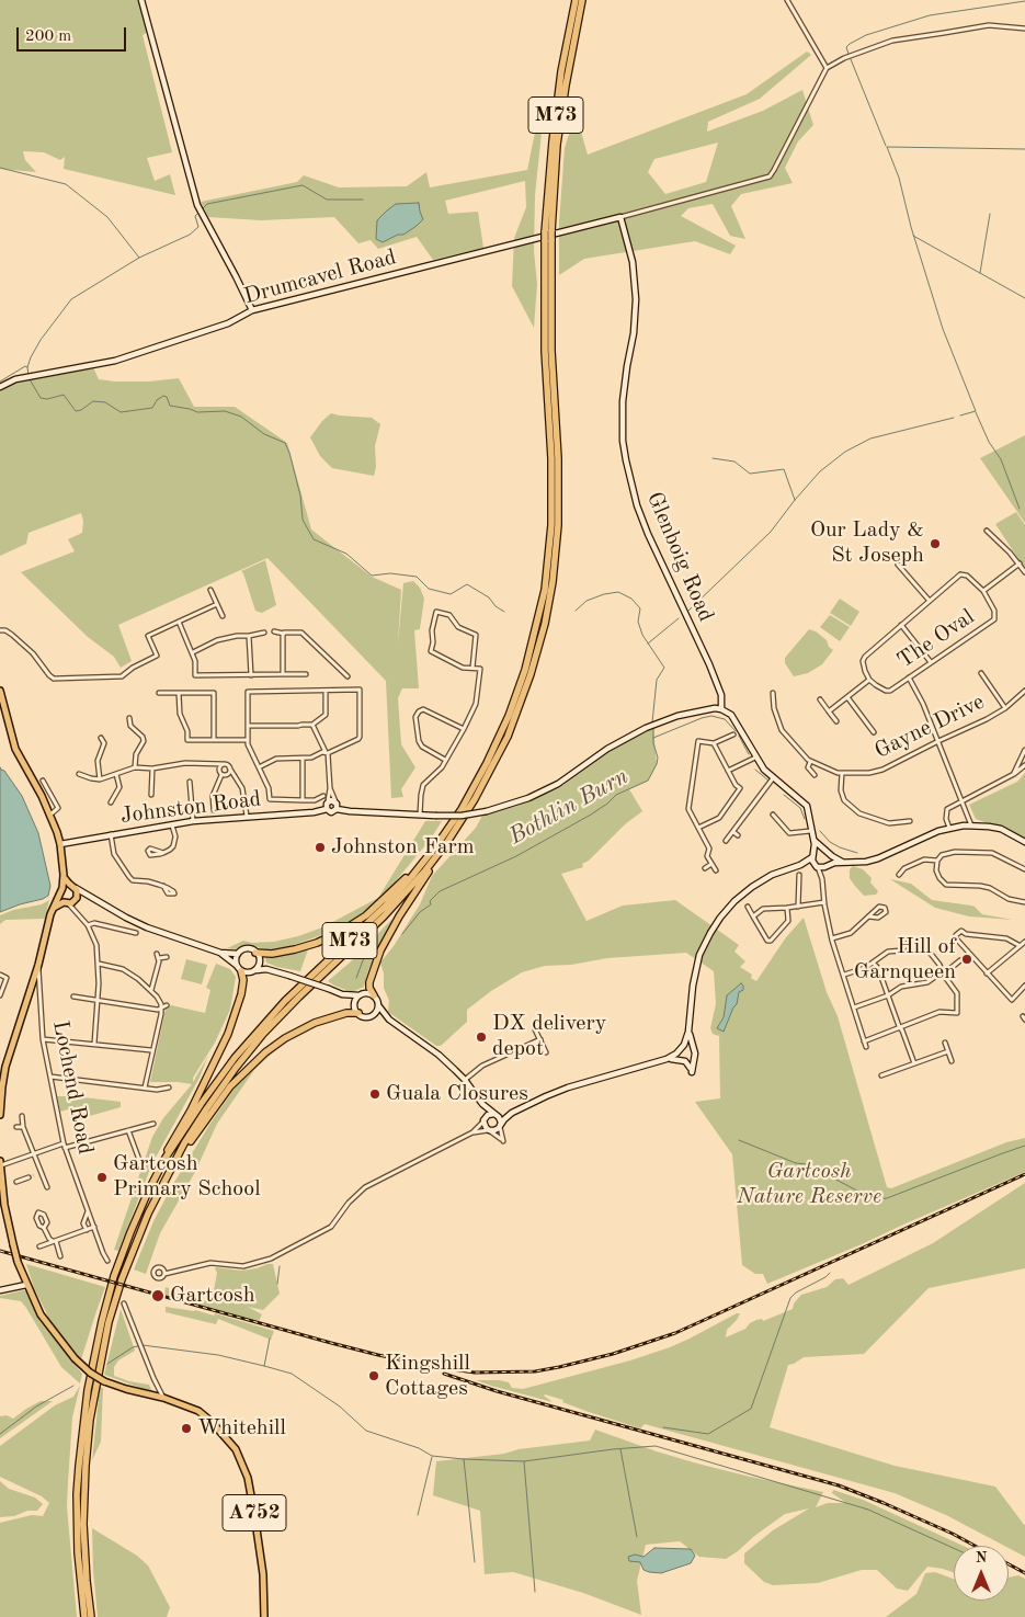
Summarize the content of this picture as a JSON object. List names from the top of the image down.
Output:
{
  "streets": {
    "highway": ["M73"],
    "main road": ["A752"],
    "street": [
      "Drumcavel Road",
      "Glenboig Road",
      "The Oval",
      "Gayne Drive",
      "Johnston Road",
      "Lochend Road"
    ]
  },
  "crossings": [
    ["Drumcavel Road", "Glenboig Road"],
    ["Glenboig Road", "Johnston Road"]
  ],
  "water": ["Bothlin Burn"],
  "parks": ["Gartcosh Nature Reserve"],
  "places": [
    "Our Lady & St Joseph",
    "Johnston Farm",
    "Hill of Garnqueen",
    "DX delivery depot",
    "Guala Closures",
    "Gartcosh Primary School",
    "Gartcosh",
    "Kingshill Cottages",
    "Whitehill"
  ],
  "scale_bar": "200 m",
  "north": "top"
}
